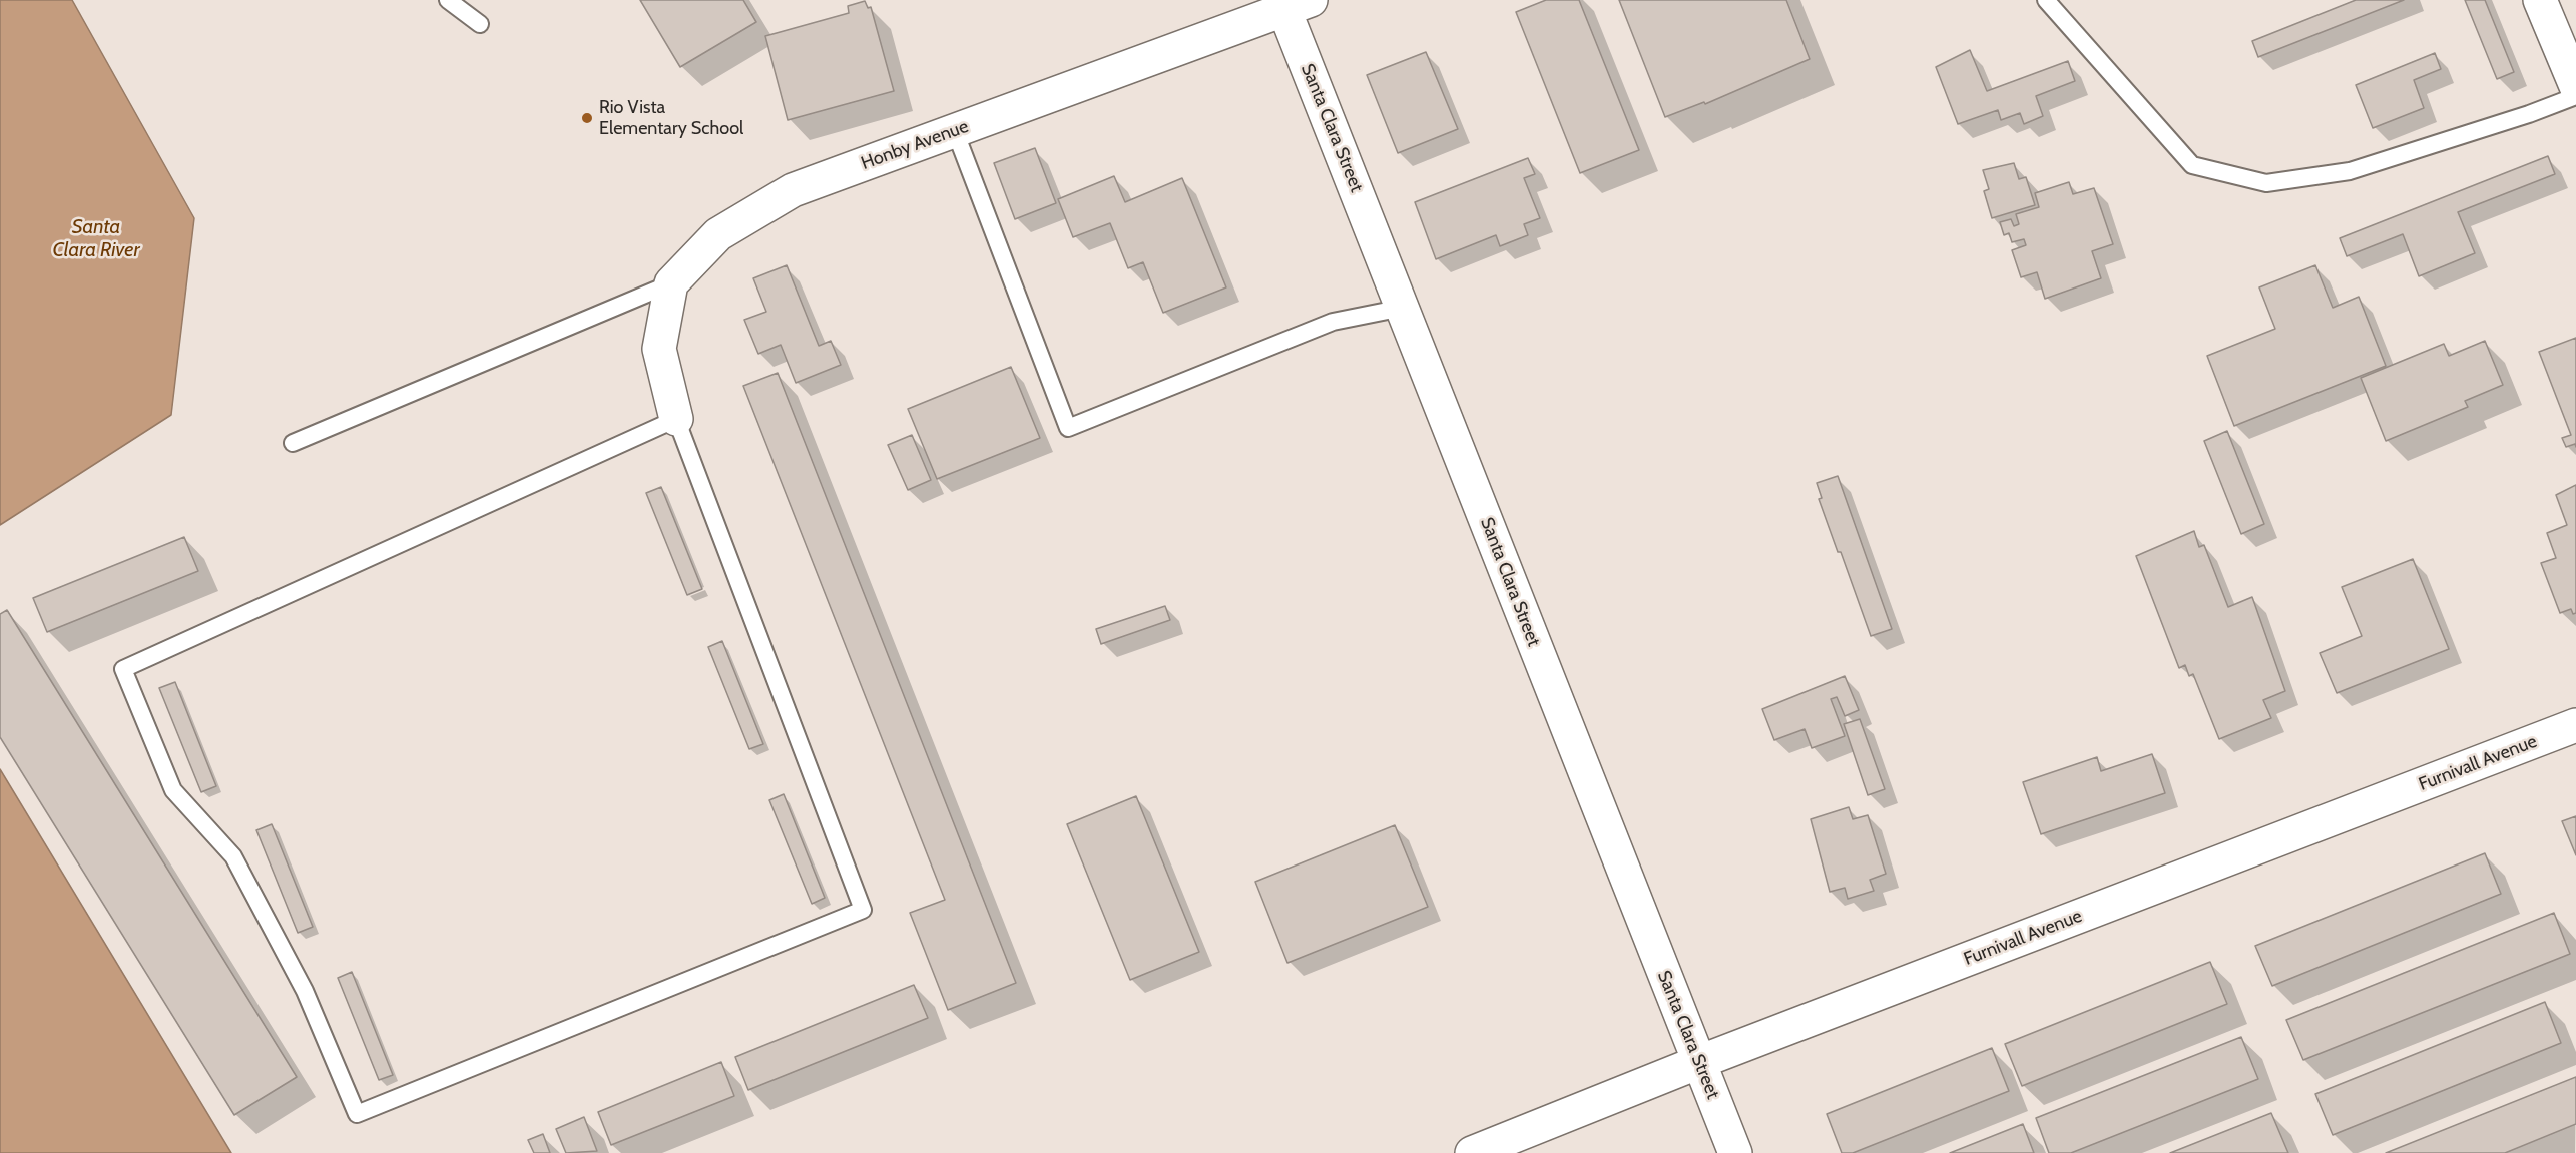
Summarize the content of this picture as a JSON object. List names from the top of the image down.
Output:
{
  "streets": {
    "street": ["Santa Clara Street", "Honby Avenue", "Furnivall Avenue"]
  },
  "crossings": [
    ["Santa Clara Street", "Honby Avenue"],
    ["Santa Clara Street", "Furnivall Avenue"]
  ],
  "water": ["Santa Clara River"],
  "places": ["Rio Vista Elementary School"]
}
